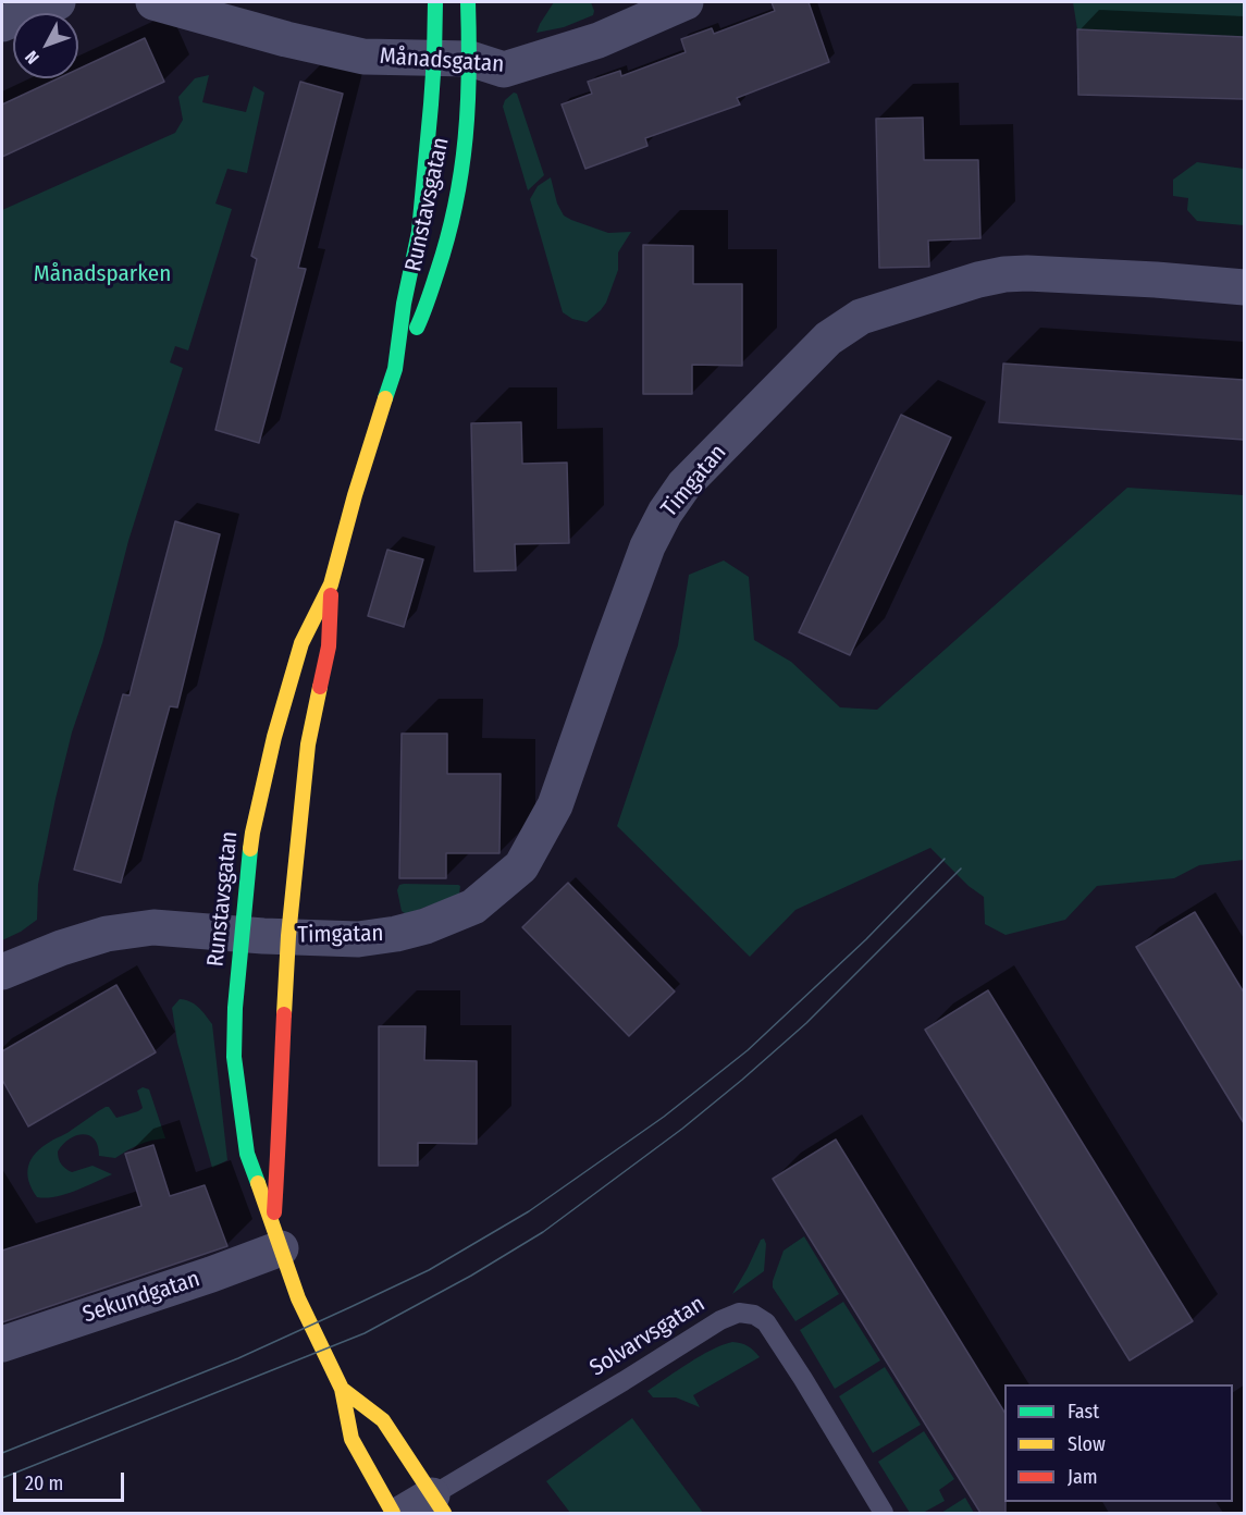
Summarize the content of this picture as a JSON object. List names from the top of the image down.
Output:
{
  "streets": {
    "street": [
      "Månadsgatan",
      "Runstavsgatan",
      "Timgatan",
      "Sekundgatan"
    ],
    "lane": ["Solvarvsgatan"]
  },
  "crossings": [
    ["Månadsgatan", "Runstavsgatan"],
    ["Runstavsgatan", "Timgatan"],
    ["Runstavsgatan", "Sekundgatan"],
    ["Runstavsgatan", "Solvarvsgatan"]
  ],
  "parks": ["Månadsparken"],
  "legend": ["Fast", "Slow", "Jam"],
  "scale_bar": "20 m",
  "north": "bottom left"
}
